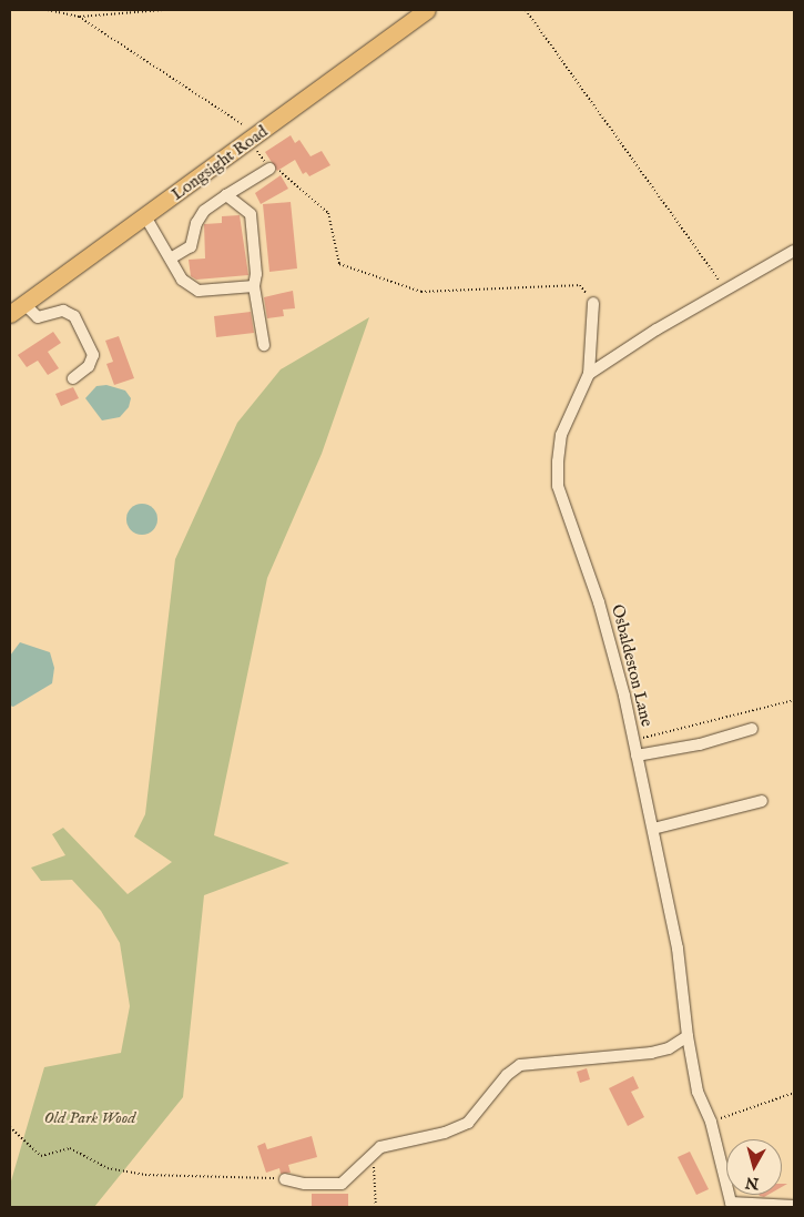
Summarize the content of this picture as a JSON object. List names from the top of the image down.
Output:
{
  "streets": {
    "highway": ["Longsight Road"],
    "street": ["Osbaldeston Lane"]
  },
  "parks": ["Old Park Wood"],
  "north": "bottom"
}
